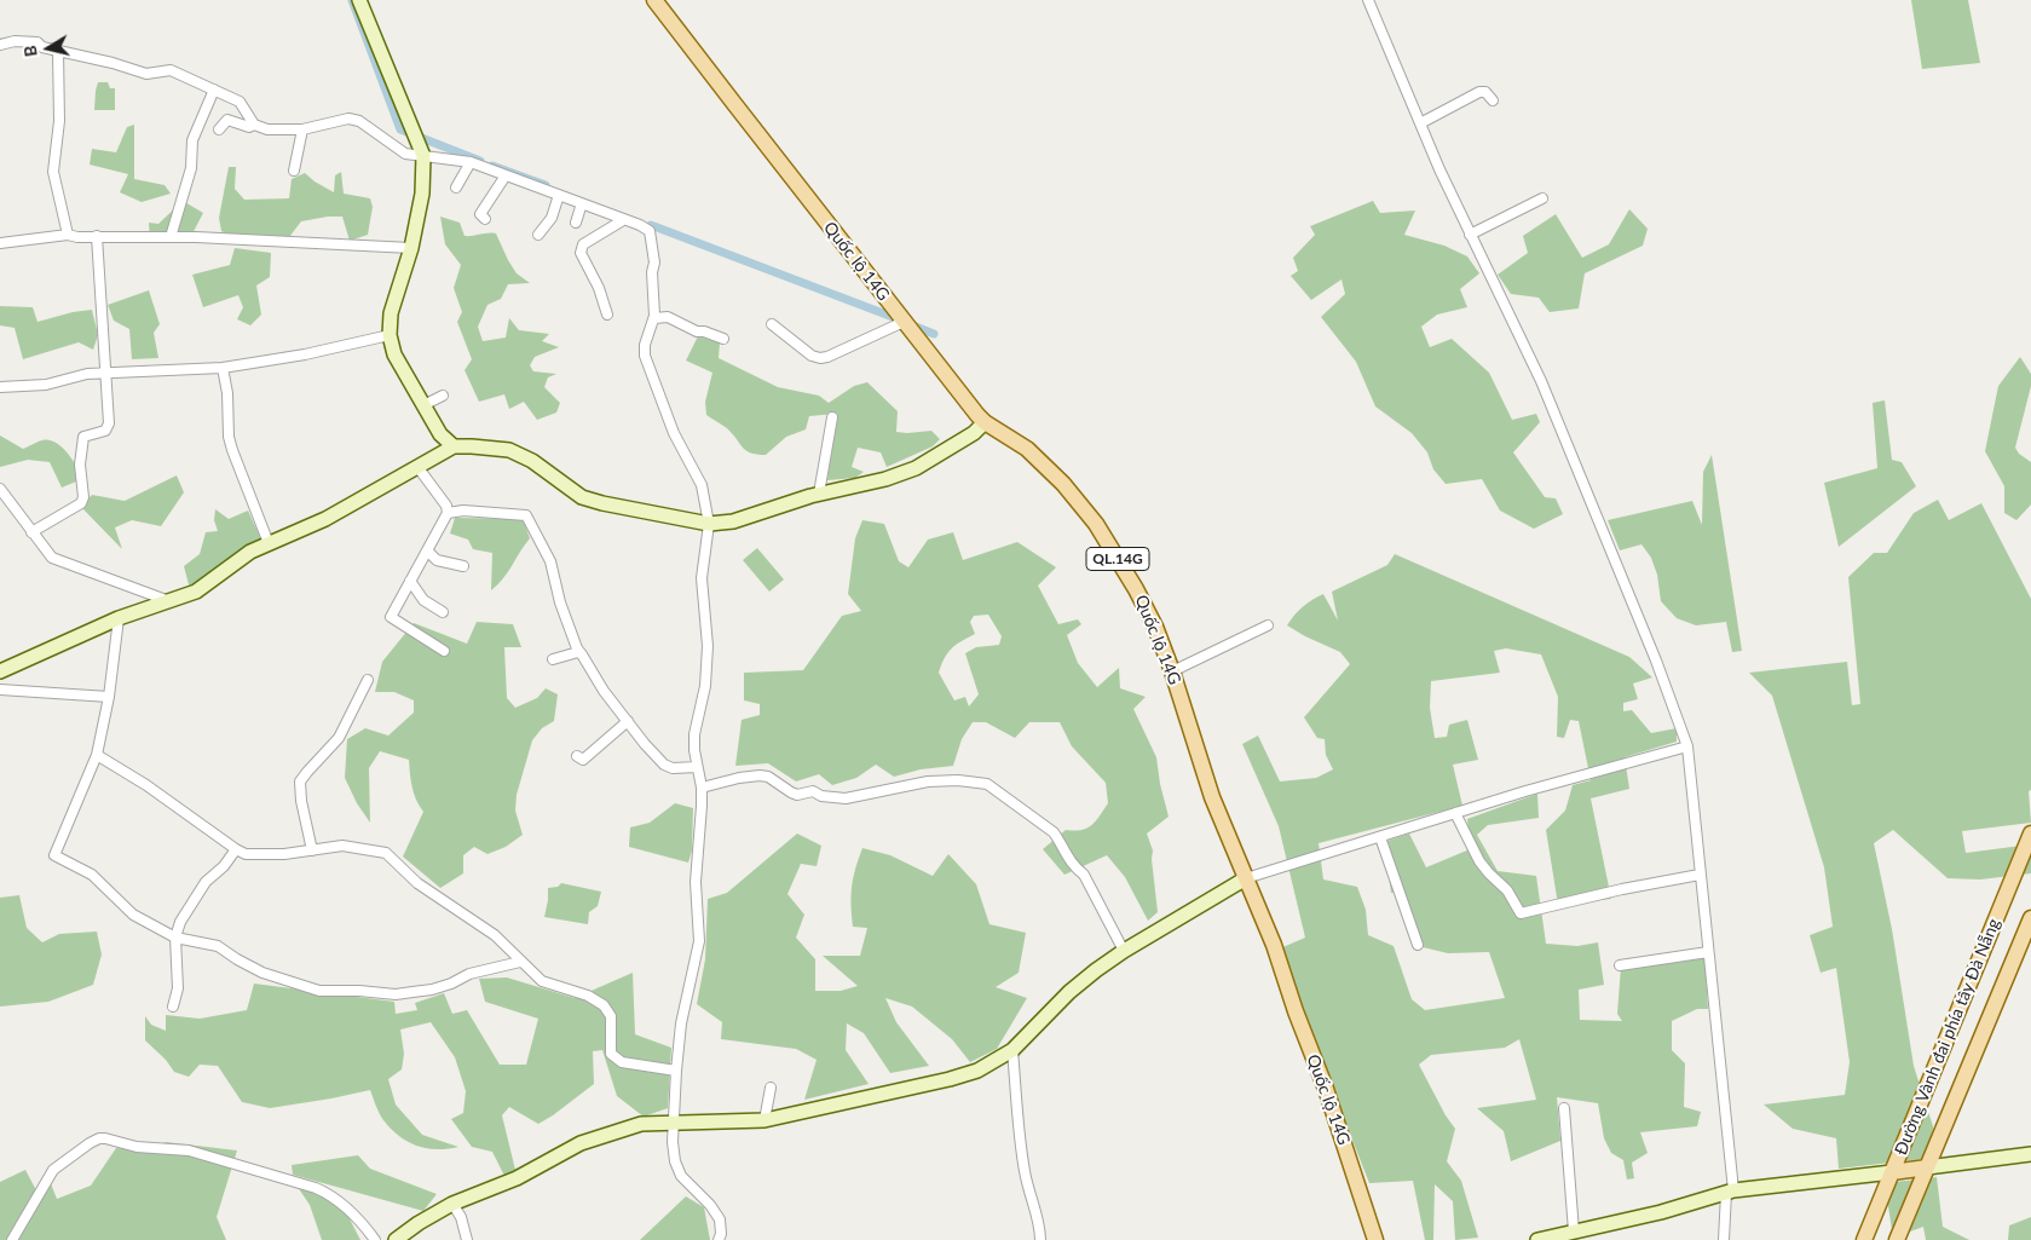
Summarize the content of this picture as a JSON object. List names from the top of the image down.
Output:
{
  "streets": {
    "main road": ["Quốc lộ 14G", "QL.14G", "Đường Vành đai phía tây Đà Nẵng"]
  },
  "north": "left"
}
